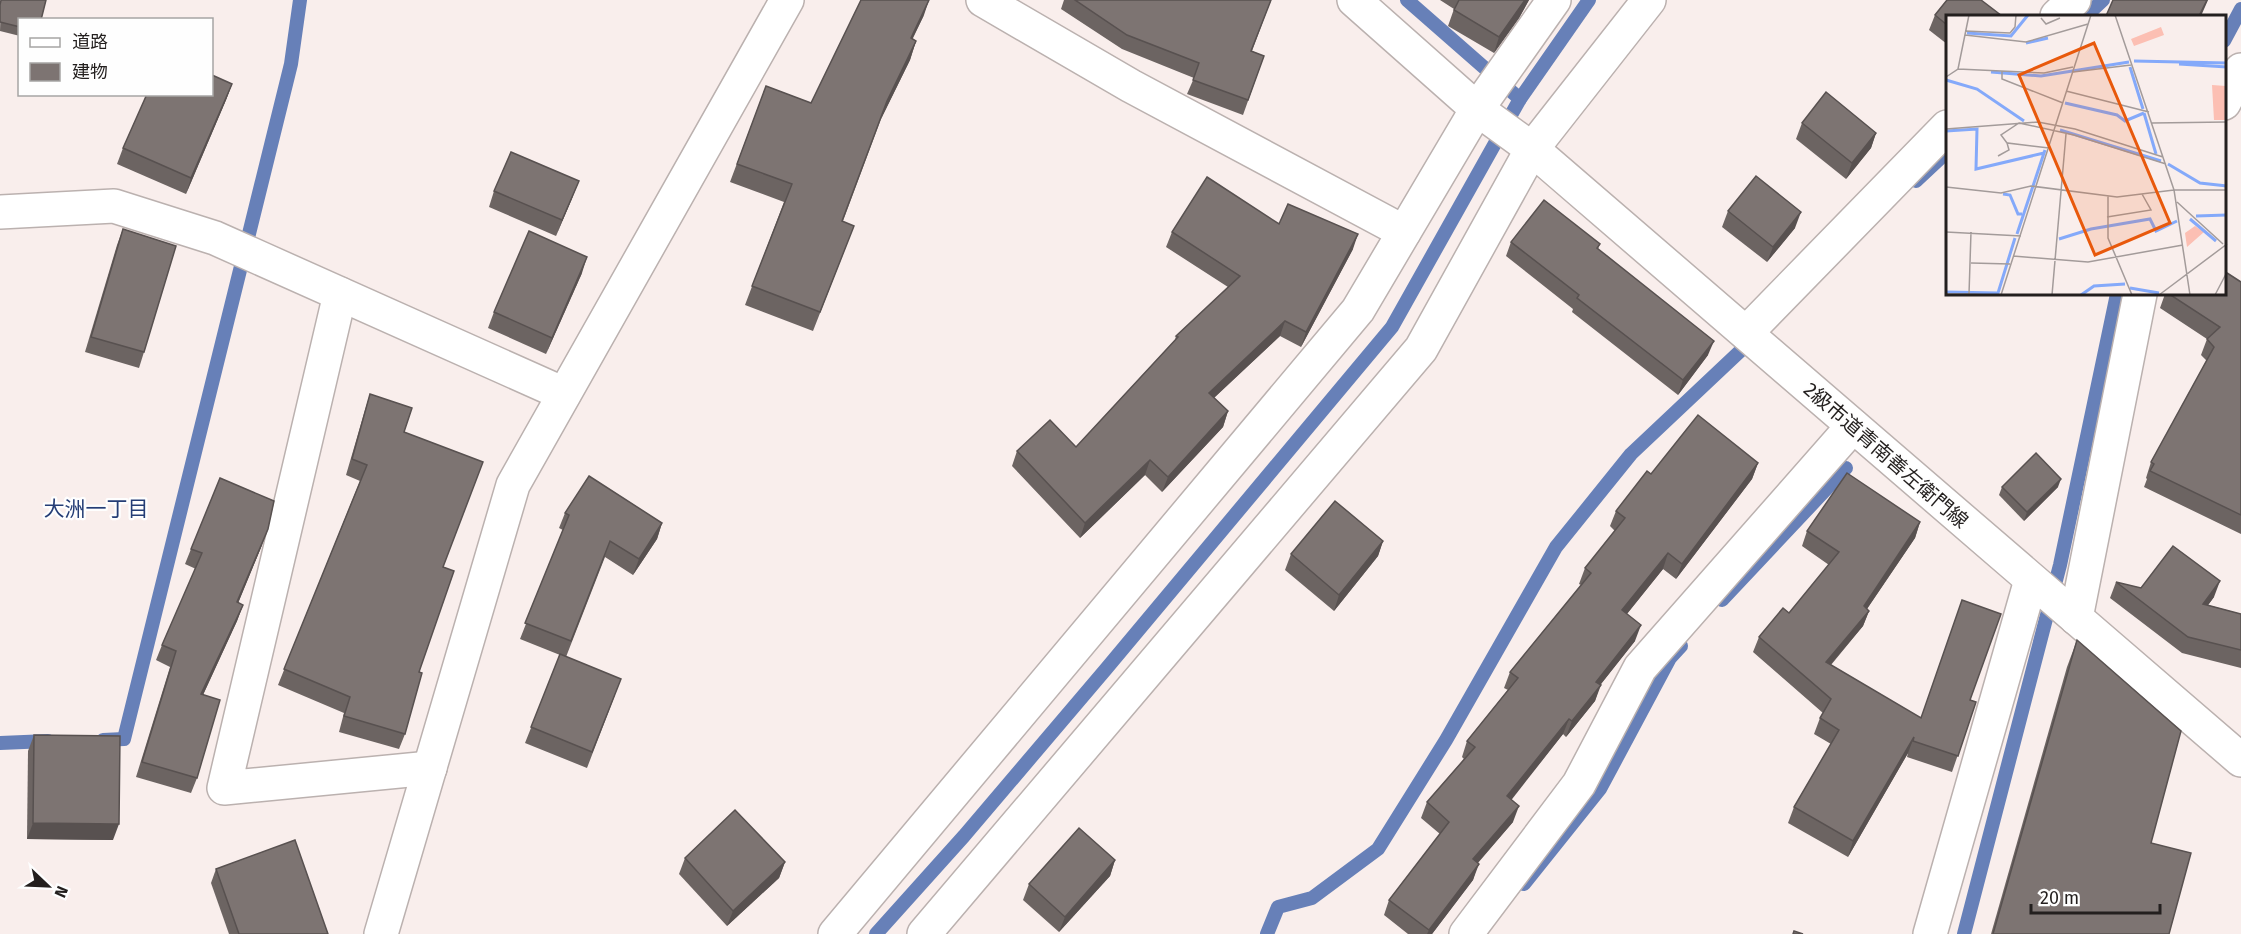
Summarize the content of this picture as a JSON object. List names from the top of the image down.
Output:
{
  "streets": {
    "street": ["2級市道青南善左衛門線"]
  },
  "districts": ["大洲一丁目"],
  "legend": ["道路", "建物"],
  "scale_bar": "20 m",
  "north": "bottom right"
}
